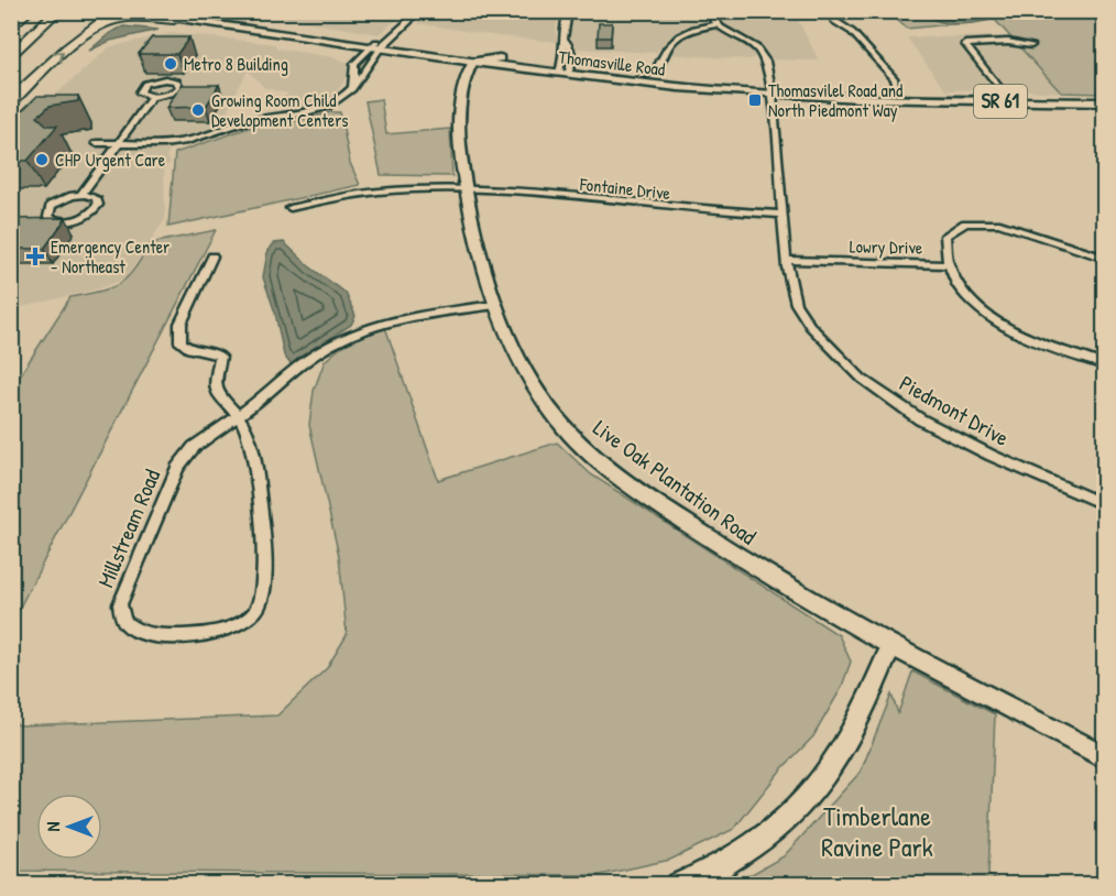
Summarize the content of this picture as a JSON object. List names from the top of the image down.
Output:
{
  "streets": {
    "main road": ["Thomasville Road", "SR 61"],
    "street": [
      "Fontaine Drive",
      "Lowry Drive",
      "Piedmont Drive",
      "Live Oak Plantation Road",
      "Millstream Road"
    ]
  },
  "crossings": [
    ["Thomasville Road", "Piedmont Drive"],
    ["Thomasville Road", "Live Oak Plantation Road"],
    ["Fontaine Drive", "Piedmont Drive"],
    ["Fontaine Drive", "Live Oak Plantation Road"],
    ["Lowry Drive", "Piedmont Drive"],
    ["Live Oak Plantation Road", "Millstream Road"]
  ],
  "parks": ["Timberlane Ravine Park"],
  "places": {
    "other": ["Metro 8 Building", "Growing Room Child Development Centers", "CHP Urgent Care"],
    "transit": ["Thomasvilel Road and North Piedmont Way"],
    "health": ["Emergency Center - Northeast"]
  },
  "north": "left"
}
